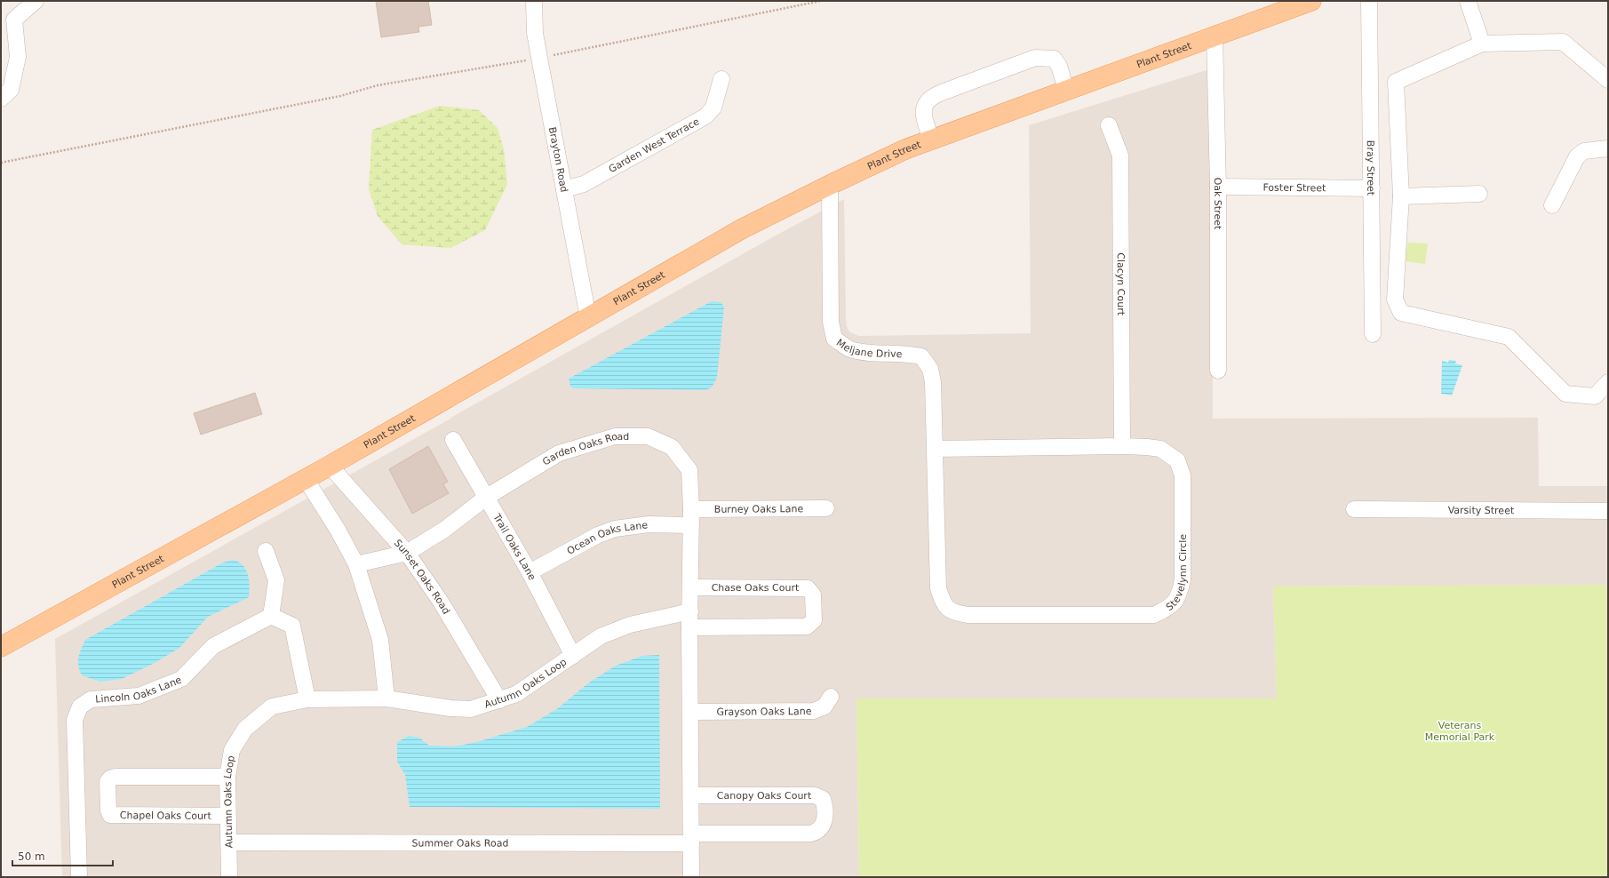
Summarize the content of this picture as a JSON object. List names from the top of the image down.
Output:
{
  "streets": {
    "main road": ["Plant Street"],
    "street": [
      "Garden West Terrace",
      "Brayton Road",
      "Bray Street",
      "Foster Street",
      "Oak Street",
      "Clacyn Court",
      "Meljane Drive",
      "Garden Oaks Road",
      "Burney Oaks Lane",
      "Varsity Street",
      "Ocean Oaks Lane",
      "Trail Oaks Lane",
      "Stevelynn Circle",
      "Sunset Oaks Road",
      "Chase Oaks Court",
      "Autumn Oaks Loop",
      "Lincoln Oaks Lane",
      "Grayson Oaks Lane",
      "Canopy Oaks Court",
      "Chapel Oaks Court",
      "Summer Oaks Road"
    ]
  },
  "crossings": [
    ["Plant Street", "Brayton Road"],
    ["Plant Street", "Oak Street"],
    ["Plant Street", "Meljane Drive"],
    ["Plant Street", "Sunset Oaks Road"],
    ["Garden West Terrace", "Brayton Road"],
    ["Bray Street", "Foster Street"],
    ["Foster Street", "Oak Street"],
    ["Clacyn Court", "Stevelynn Circle"],
    ["Meljane Drive", "Stevelynn Circle"],
    ["Garden Oaks Road", "Burney Oaks Lane"],
    ["Garden Oaks Road", "Ocean Oaks Lane"],
    ["Garden Oaks Road", "Trail Oaks Lane"],
    ["Garden Oaks Road", "Sunset Oaks Road"],
    ["Garden Oaks Road", "Chase Oaks Court"],
    ["Garden Oaks Road", "Autumn Oaks Loop"],
    ["Ocean Oaks Lane", "Trail Oaks Lane"],
    ["Trail Oaks Lane", "Autumn Oaks Loop"],
    ["Sunset Oaks Road", "Autumn Oaks Loop"],
    ["Chase Oaks Court", "Autumn Oaks Loop"],
    ["Autumn Oaks Loop", "Chapel Oaks Court"],
    ["Autumn Oaks Loop", "Summer Oaks Road"],
    ["Canopy Oaks Court", "Summer Oaks Road"]
  ],
  "parks": ["Veterans Memorial Park"],
  "scale_bar": "50 m"
}
